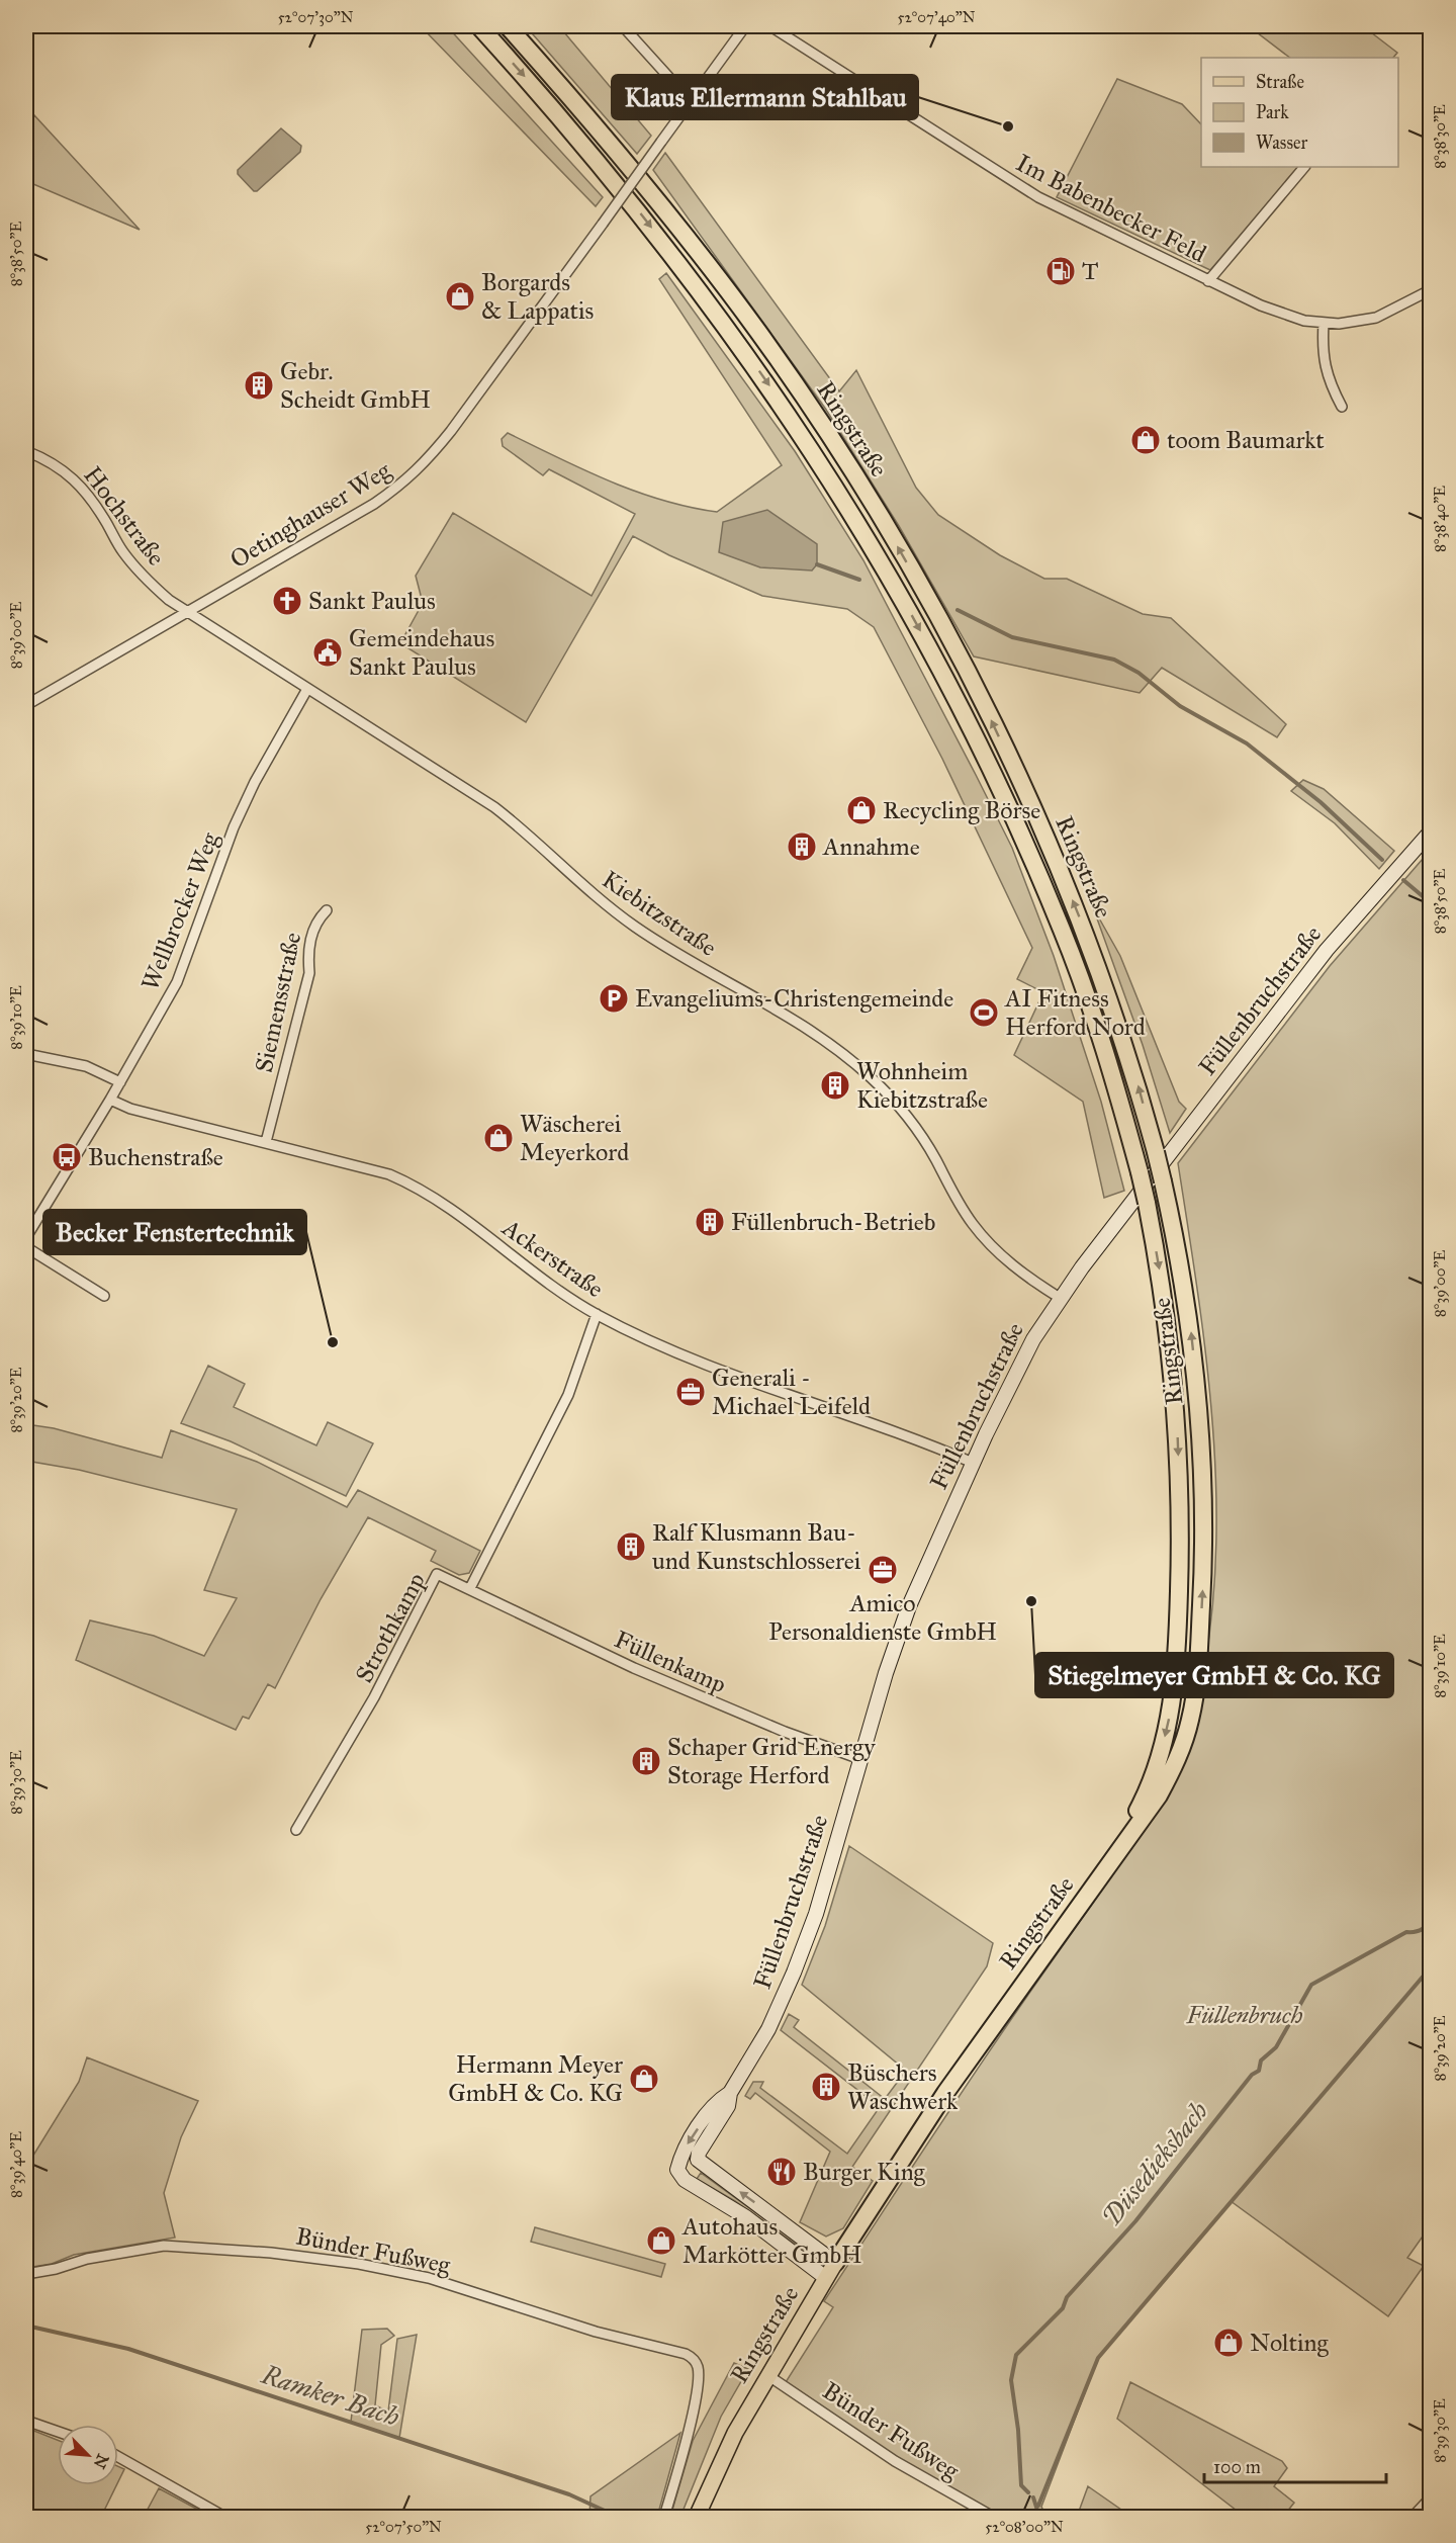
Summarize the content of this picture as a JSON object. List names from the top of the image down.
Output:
{
  "streets": {
    "highway": ["Ringstraße"],
    "street": [
      "Im Babenbecker Feld",
      "Oetinghauser Weg",
      "Hochstraße",
      "Wellbrocker Weg",
      "Kiebitzstraße",
      "Füllenbruchstraße",
      "Siemensstraße",
      "Ackerstraße",
      "Strothkamp",
      "Füllenkamp",
      "Bünder Fußweg"
    ]
  },
  "crossings": [
    ["Ringstraße", "Bünder Fußweg"],
    ["Oetinghauser Weg", "Hochstraße"],
    ["Oetinghauser Weg", "Kiebitzstraße"],
    ["Hochstraße", "Kiebitzstraße"],
    ["Wellbrocker Weg", "Kiebitzstraße"],
    ["Wellbrocker Weg", "Ackerstraße"],
    ["Kiebitzstraße", "Füllenbruchstraße"],
    ["Füllenbruchstraße", "Ackerstraße"],
    ["Füllenbruchstraße", "Füllenkamp"],
    ["Siemensstraße", "Ackerstraße"],
    ["Strothkamp", "Füllenkamp"]
  ],
  "water": ["Düsedieksbach", "Ramker Bach"],
  "parks": ["Füllenbruch"],
  "places": {
    "other": ["Klaus Ellermann Stahlbau", "Becker Fenstertechnik", "Stiegelmeyer GmbH & Co. KG"],
    "fuel station": ["T"],
    "shop": [
      "Borgards & Lappatis",
      "toom Baumarkt",
      "Recycling Börse",
      "Wäscherei Meyerkord",
      "Hermann Meyer GmbH & Co. KG",
      "Autohaus Markötter GmbH",
      "Nolting"
    ],
    "building": [
      "Gebr. Scheidt GmbH",
      "Annahme",
      "Wohnheim Kiebitzstraße",
      "Füllenbruch-Betrieb",
      "Ralf Klusmann Bau- und Kunstschlosserei",
      "Schaper Grid Energy Storage Herford",
      "Büschers Waschwerk"
    ],
    "church": ["Sankt Paulus"],
    "public building": ["Gemeindehaus Sankt Paulus"],
    "parking": ["Evangeliums-Christengemeinde"],
    "sports": ["AI Fitness Herford Nord"],
    "bus stop": ["Buchenstraße"],
    "office": ["Generali - Michael Leifeld", "Amico Personaldienste GmbH"],
    "restaurant": ["Burger King"]
  },
  "legend": ["Straße", "Park", "Wasser"],
  "scale_bar": "100 m",
  "north": "bottom right",
  "coordinates": [
    "52°07'30\"N",
    "52°07'40\"N",
    "8°38'30\"E",
    "8°38'50\"E",
    "8°38'40\"E",
    "8°39'00\"E",
    "8°39'10\"E",
    "8°39'20\"E",
    "8°39'30\"E",
    "8°39'40\"E",
    "52°07'50\"N",
    "52°08'00\"N"
  ]
}
